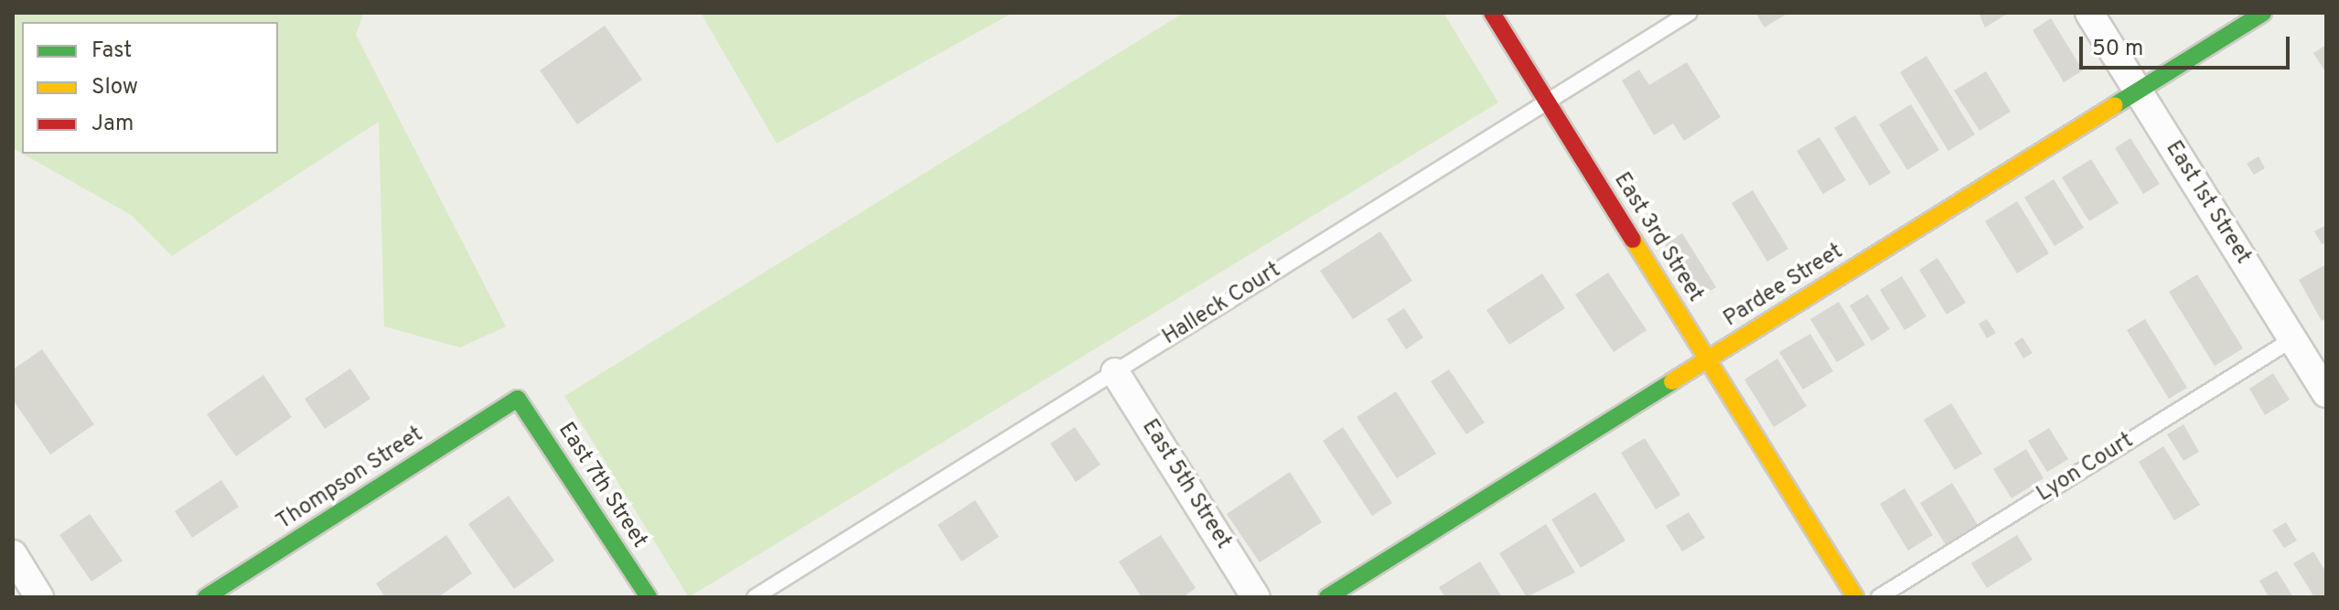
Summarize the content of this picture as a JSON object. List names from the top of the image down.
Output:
{
  "streets": {
    "street": [
      "East 1st Street",
      "East 3rd Street",
      "Pardee Street",
      "Thompson Street",
      "East 5th Street",
      "East 7th Street"
    ],
    "lane": ["Halleck Court", "Lyon Court"]
  },
  "crossings": [
    ["East 1st Street", "Pardee Street"],
    ["East 1st Street", "Lyon Court"],
    ["East 3rd Street", "Pardee Street"],
    ["East 3rd Street", "Halleck Court"],
    ["Halleck Court", "East 5th Street"],
    ["Thompson Street", "East 7th Street"]
  ],
  "legend": ["Fast", "Slow", "Jam"],
  "scale_bar": "50 m"
}
